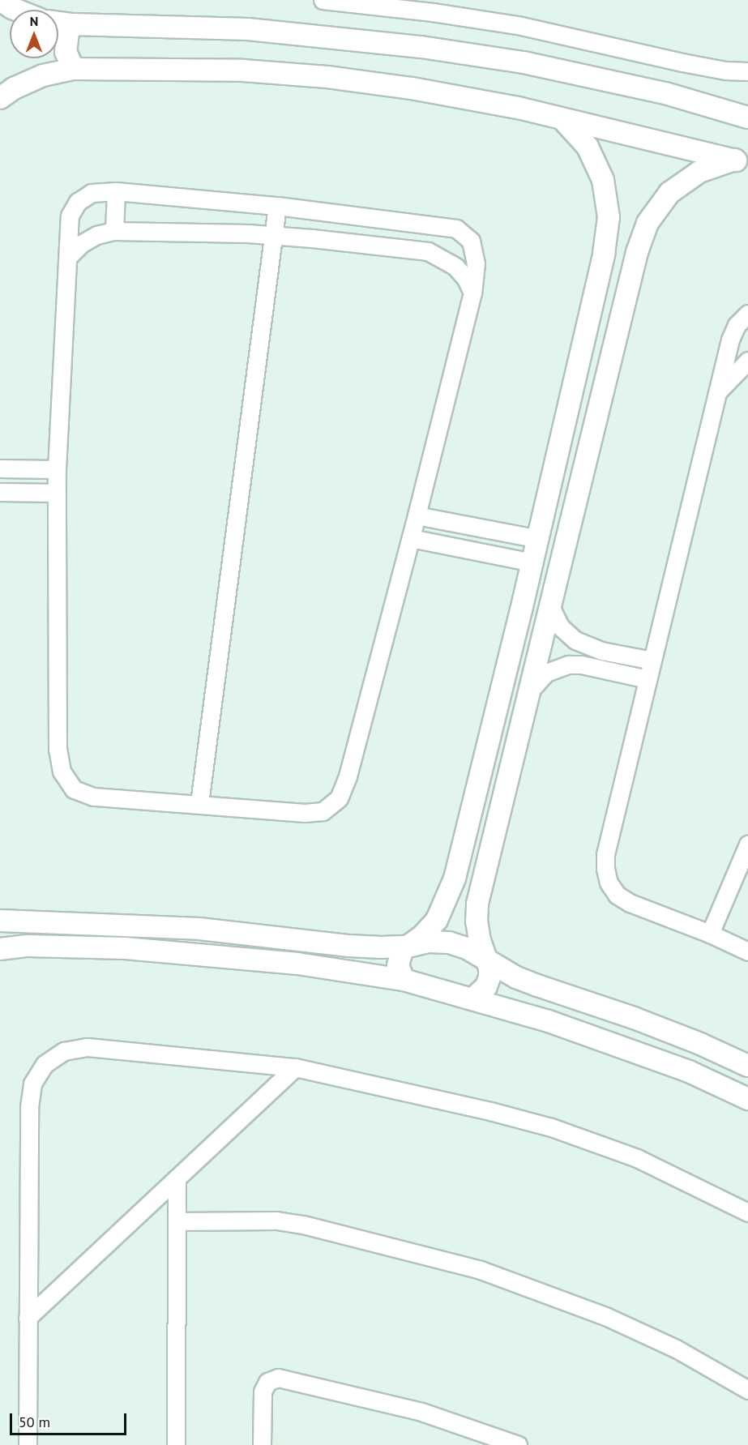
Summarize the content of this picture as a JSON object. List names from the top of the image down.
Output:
{
  "scale_bar": "50 m",
  "north": "top"
}
